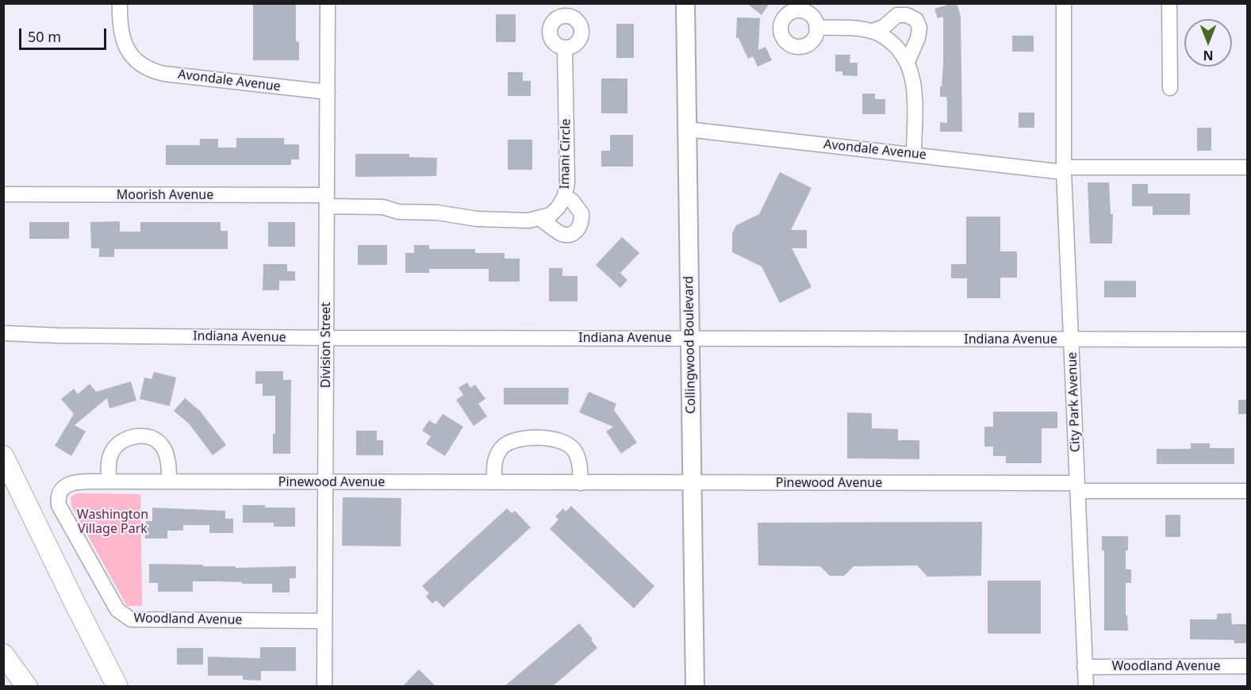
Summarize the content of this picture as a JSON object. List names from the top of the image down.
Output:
{
  "streets": {
    "main road": ["Collingwood Boulevard"],
    "street": [
      "Avondale Avenue",
      "Imani Circle",
      "Moorish Avenue",
      "Indiana Avenue",
      "Division Street",
      "City Park Avenue",
      "Pinewood Avenue",
      "Woodland Avenue"
    ]
  },
  "crossings": [
    ["Avondale Avenue", "Division Street"],
    ["Avondale Avenue", "Collingwood Boulevard"],
    ["Avondale Avenue", "City Park Avenue"],
    ["Imani Circle", "Moorish Avenue"],
    ["Imani Circle", "Division Street"],
    ["Moorish Avenue", "Division Street"],
    ["Indiana Avenue", "Division Street"],
    ["Indiana Avenue", "Collingwood Boulevard"],
    ["Indiana Avenue", "City Park Avenue"],
    ["Division Street", "Pinewood Avenue"],
    ["Division Street", "Woodland Avenue"],
    ["Collingwood Boulevard", "Pinewood Avenue"],
    ["City Park Avenue", "Pinewood Avenue"],
    ["City Park Avenue", "Woodland Avenue"],
    ["Pinewood Avenue", "Woodland Avenue"]
  ],
  "parks": ["Washington Village Park"],
  "scale_bar": "50 m",
  "north": "bottom"
}
